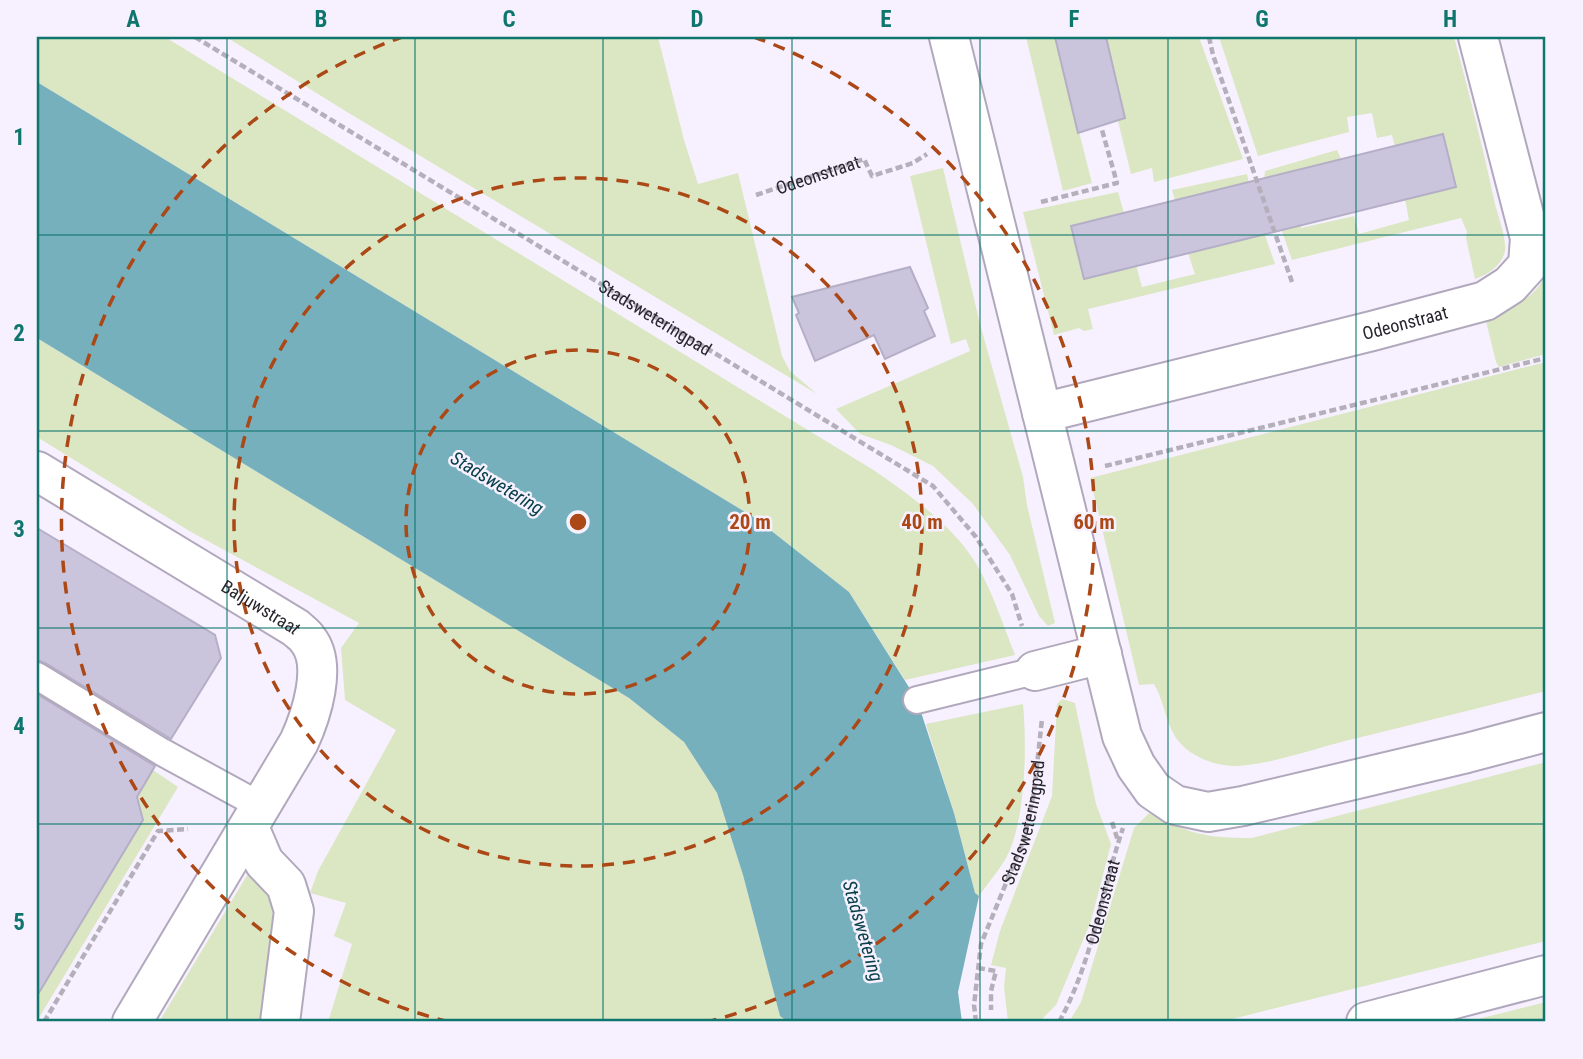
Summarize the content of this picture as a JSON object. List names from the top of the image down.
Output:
{
  "streets": {
    "street": ["Odeonstraat", "Baljuwstraat"],
    "path": ["Stadsweteringpad"]
  },
  "water": ["Stadswetering"],
  "grid": {
    "columns": [
      "A",
      "B",
      "C",
      "D",
      "E",
      "F",
      "G",
      "H"
    ],
    "rows": [
      "1",
      "2",
      "3",
      "4",
      "5"
    ]
  },
  "rings": ["20 m", "40 m", "60 m"]
}
